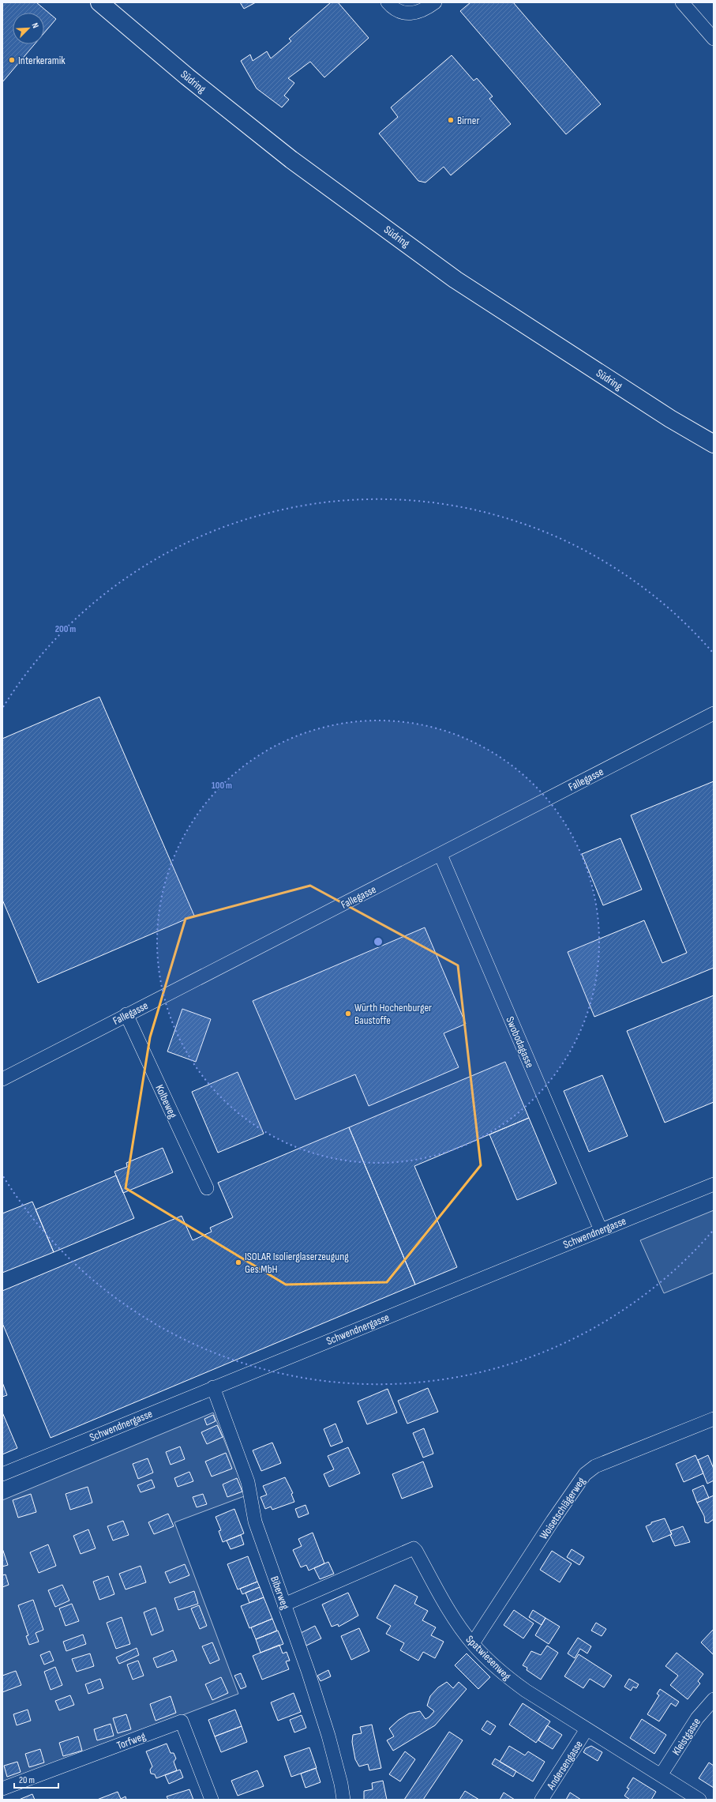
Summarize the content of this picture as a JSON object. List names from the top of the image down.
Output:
{
  "streets": {
    "main road": ["Südring"],
    "street": [
      "Fallegasse",
      "Swobodagasse",
      "Kolbeweg",
      "Schwendnergasse",
      "Woisetschlägerweg",
      "Biberweg",
      "Spatwiesenweg",
      "Kleistgasse",
      "Torfweg",
      "Andersengasse"
    ]
  },
  "crossings": [
    ["Fallegasse", "Swobodagasse"],
    ["Fallegasse", "Kolbeweg"],
    ["Swobodagasse", "Schwendnergasse"],
    ["Schwendnergasse", "Biberweg"],
    ["Woisetschlägerweg", "Spatwiesenweg"],
    ["Biberweg", "Spatwiesenweg"],
    ["Spatwiesenweg", "Kleistgasse"],
    ["Spatwiesenweg", "Andersengasse"]
  ],
  "places": [
    "Interkeramik",
    "Birner",
    "Würth Hochenburger Baustoffe",
    "ISOLAR Isolierglaserzeugung Ges.MbH"
  ],
  "scale_bar": "20 m",
  "north": "top right",
  "rings": ["200 m", "100 m"]
}
